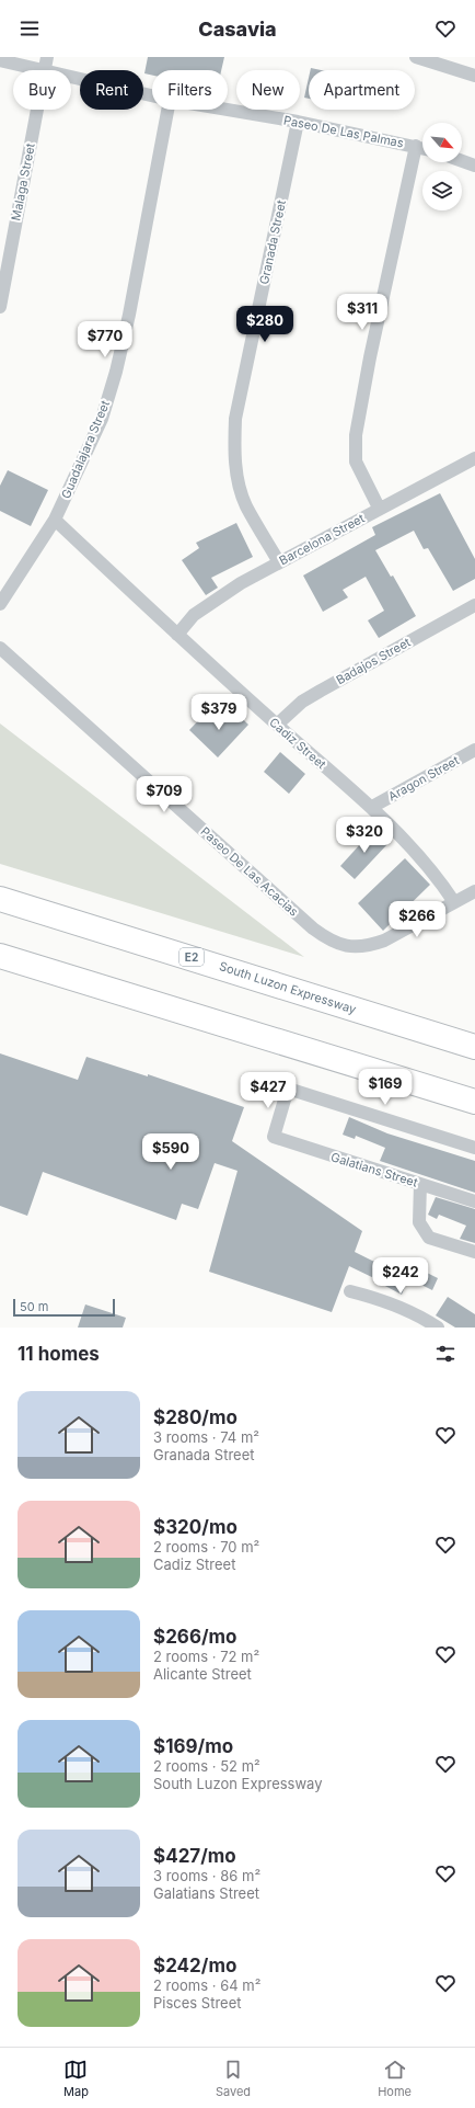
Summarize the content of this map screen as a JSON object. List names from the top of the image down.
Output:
{
  "streets": {
    "highway": ["E2", "South Luzon Expressway"],
    "street": [
      "Paseo De Las Palmas",
      "Malaga Street",
      "Granada Street",
      "Guadalajara Street",
      "Barcelona Street",
      "Badajos Street",
      "Cadiz Street",
      "Aragon Street",
      "Paseo De Las Acacias",
      "Galatians Street"
    ]
  },
  "crossings": [
    ["Paseo De Las Palmas", "Malaga Street"],
    ["Paseo De Las Palmas", "Granada Street"],
    ["Granada Street", "Barcelona Street"],
    ["Guadalajara Street", "Cadiz Street"],
    ["Barcelona Street", "Cadiz Street"],
    ["Badajos Street", "Cadiz Street"],
    ["Cadiz Street", "Aragon Street"],
    ["Cadiz Street", "Paseo De Las Acacias"]
  ],
  "scale_bar": "50 m",
  "north": "bottom right",
  "page": {
    "header": "Casavia",
    "chip": [
      "Buy",
      "Rent",
      "Filters",
      "New",
      "Apartment"
    ],
    "price": [
      "$311",
      "$280",
      "$770",
      "$379",
      "$709",
      "$320",
      "$266",
      "$169",
      "$427",
      "$590",
      "$242"
    ],
    "scale": "50 m",
    "heading": "11 homes",
    "list": [
      {
        "name": "$280/mo",
        "note": "3 rooms · 74 m² · Granada Street"
      },
      {
        "name": "$320/mo",
        "note": "2 rooms · 70 m² · Cadiz Street"
      },
      {
        "name": "$266/mo",
        "note": "2 rooms · 72 m² · Alicante Street"
      },
      {
        "name": "$169/mo",
        "note": "2 rooms · 52 m² · South Luzon Expressway"
      },
      {
        "name": "$427/mo",
        "note": "3 rooms · 86 m² · Galatians Street"
      },
      {
        "name": "$242/mo",
        "note": "2 rooms · 64 m² · Pisces Street"
      }
    ],
    "tabs": ["Map", "Saved", "Home"]
  }
}
